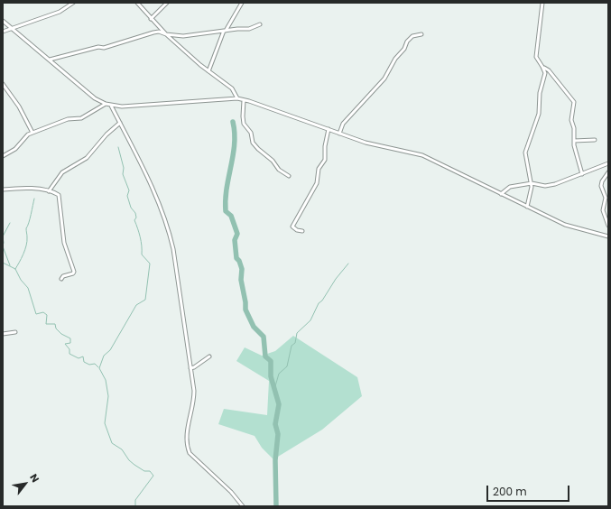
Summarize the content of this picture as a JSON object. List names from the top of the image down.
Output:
{
  "scale_bar": "200 m",
  "north": "top right"
}
